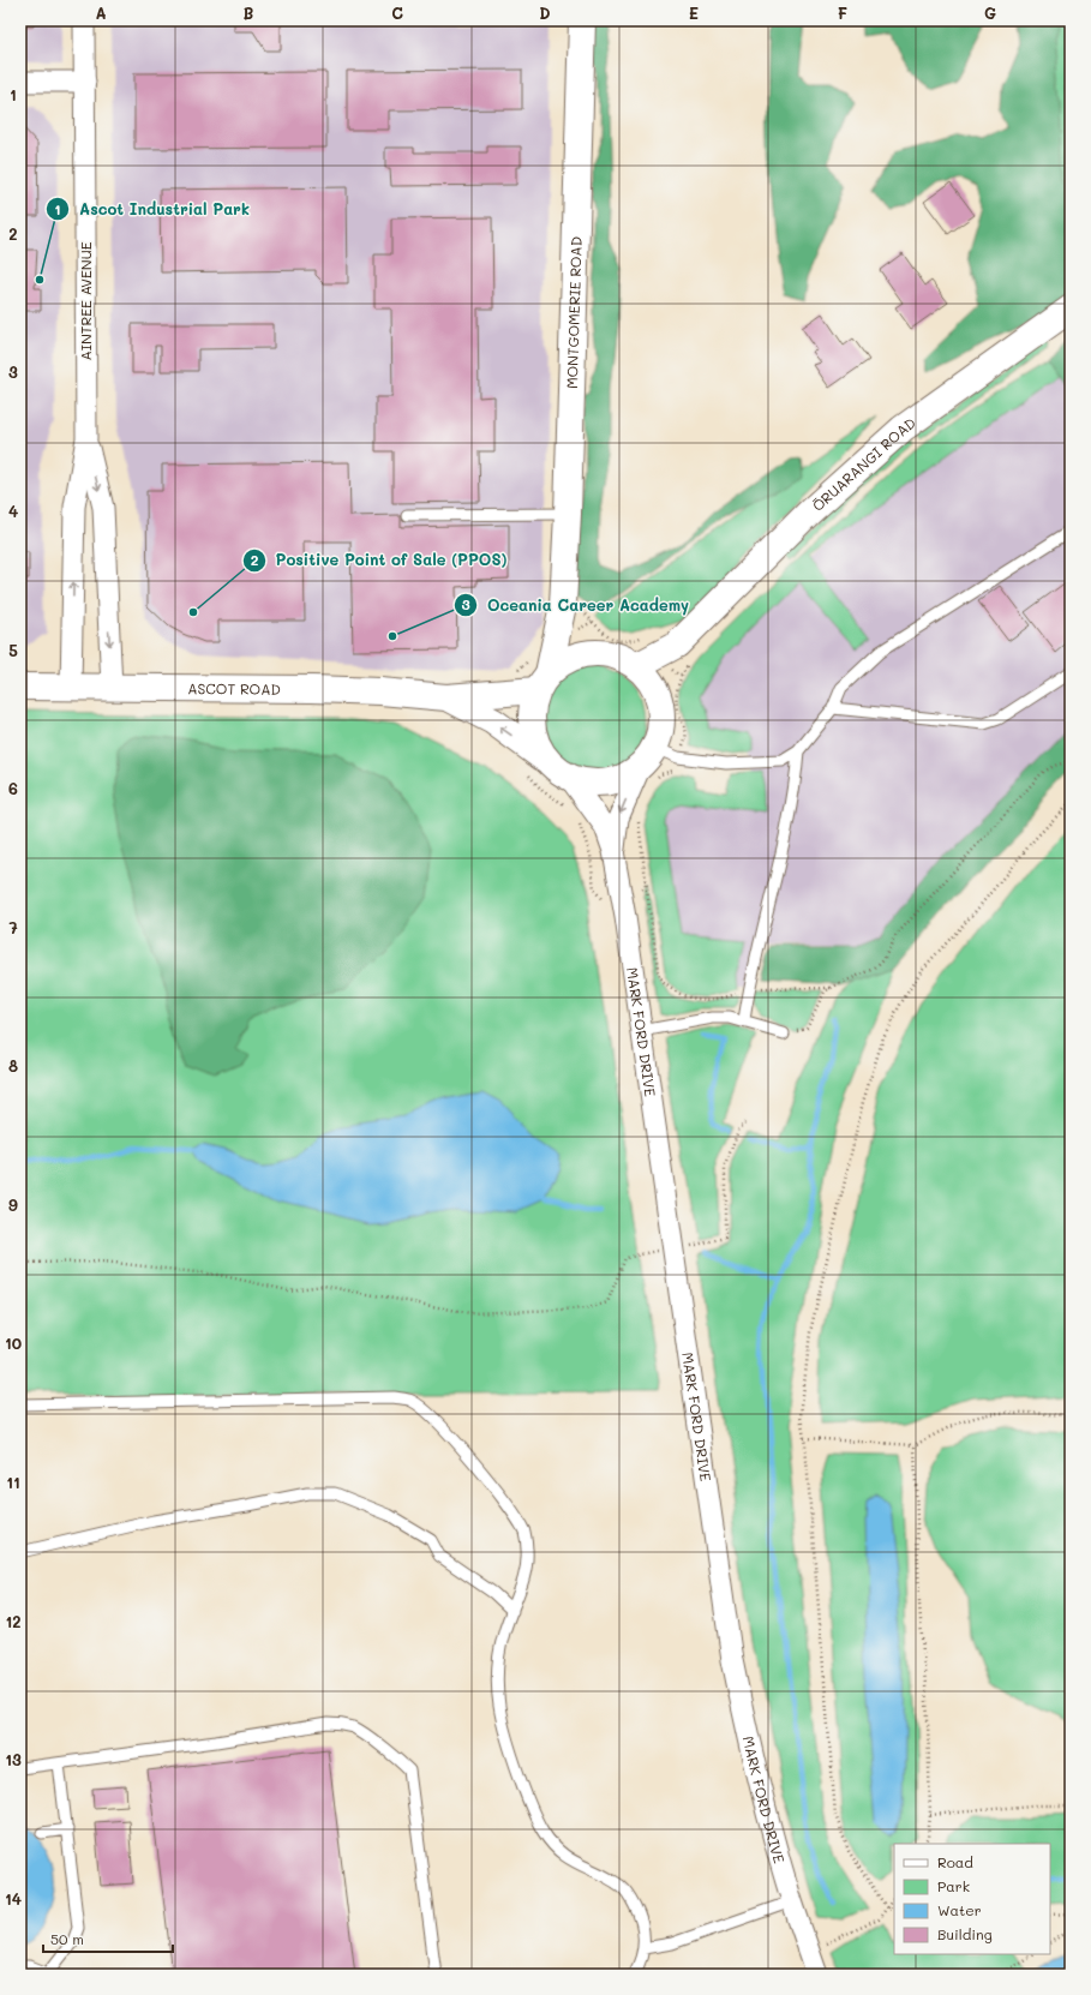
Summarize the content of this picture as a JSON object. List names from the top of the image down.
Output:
{
  "streets": {
    "street": [
      "AINTREE AVENUE",
      "MONTGOMERIE ROAD",
      "ŌRUARANGI ROAD",
      "ASCOT ROAD",
      "MARK FORD DRIVE"
    ]
  },
  "crossings": [
    ["AINTREE AVENUE", "ASCOT ROAD"],
    ["MONTGOMERIE ROAD", "ŌRUARANGI ROAD"],
    ["MONTGOMERIE ROAD", "ASCOT ROAD"],
    ["MONTGOMERIE ROAD", "MARK FORD DRIVE"],
    ["ŌRUARANGI ROAD", "ASCOT ROAD"],
    ["ŌRUARANGI ROAD", "MARK FORD DRIVE"],
    ["ASCOT ROAD", "MARK FORD DRIVE"]
  ],
  "places": ["Ascot Industrial Park", "Positive Point of Sale (PPOS)", "Oceania Career Academy"],
  "legend": [
    "Road",
    "Park",
    "Water",
    "Building"
  ],
  "scale_bar": "50 m",
  "grid": {
    "columns": [
      "A",
      "B",
      "C",
      "D",
      "E",
      "F",
      "G"
    ],
    "rows": [
      "1",
      "2",
      "3",
      "4",
      "5",
      "6",
      "7",
      "8",
      "9",
      "10",
      "11",
      "12",
      "13",
      "14"
    ]
  }
}
